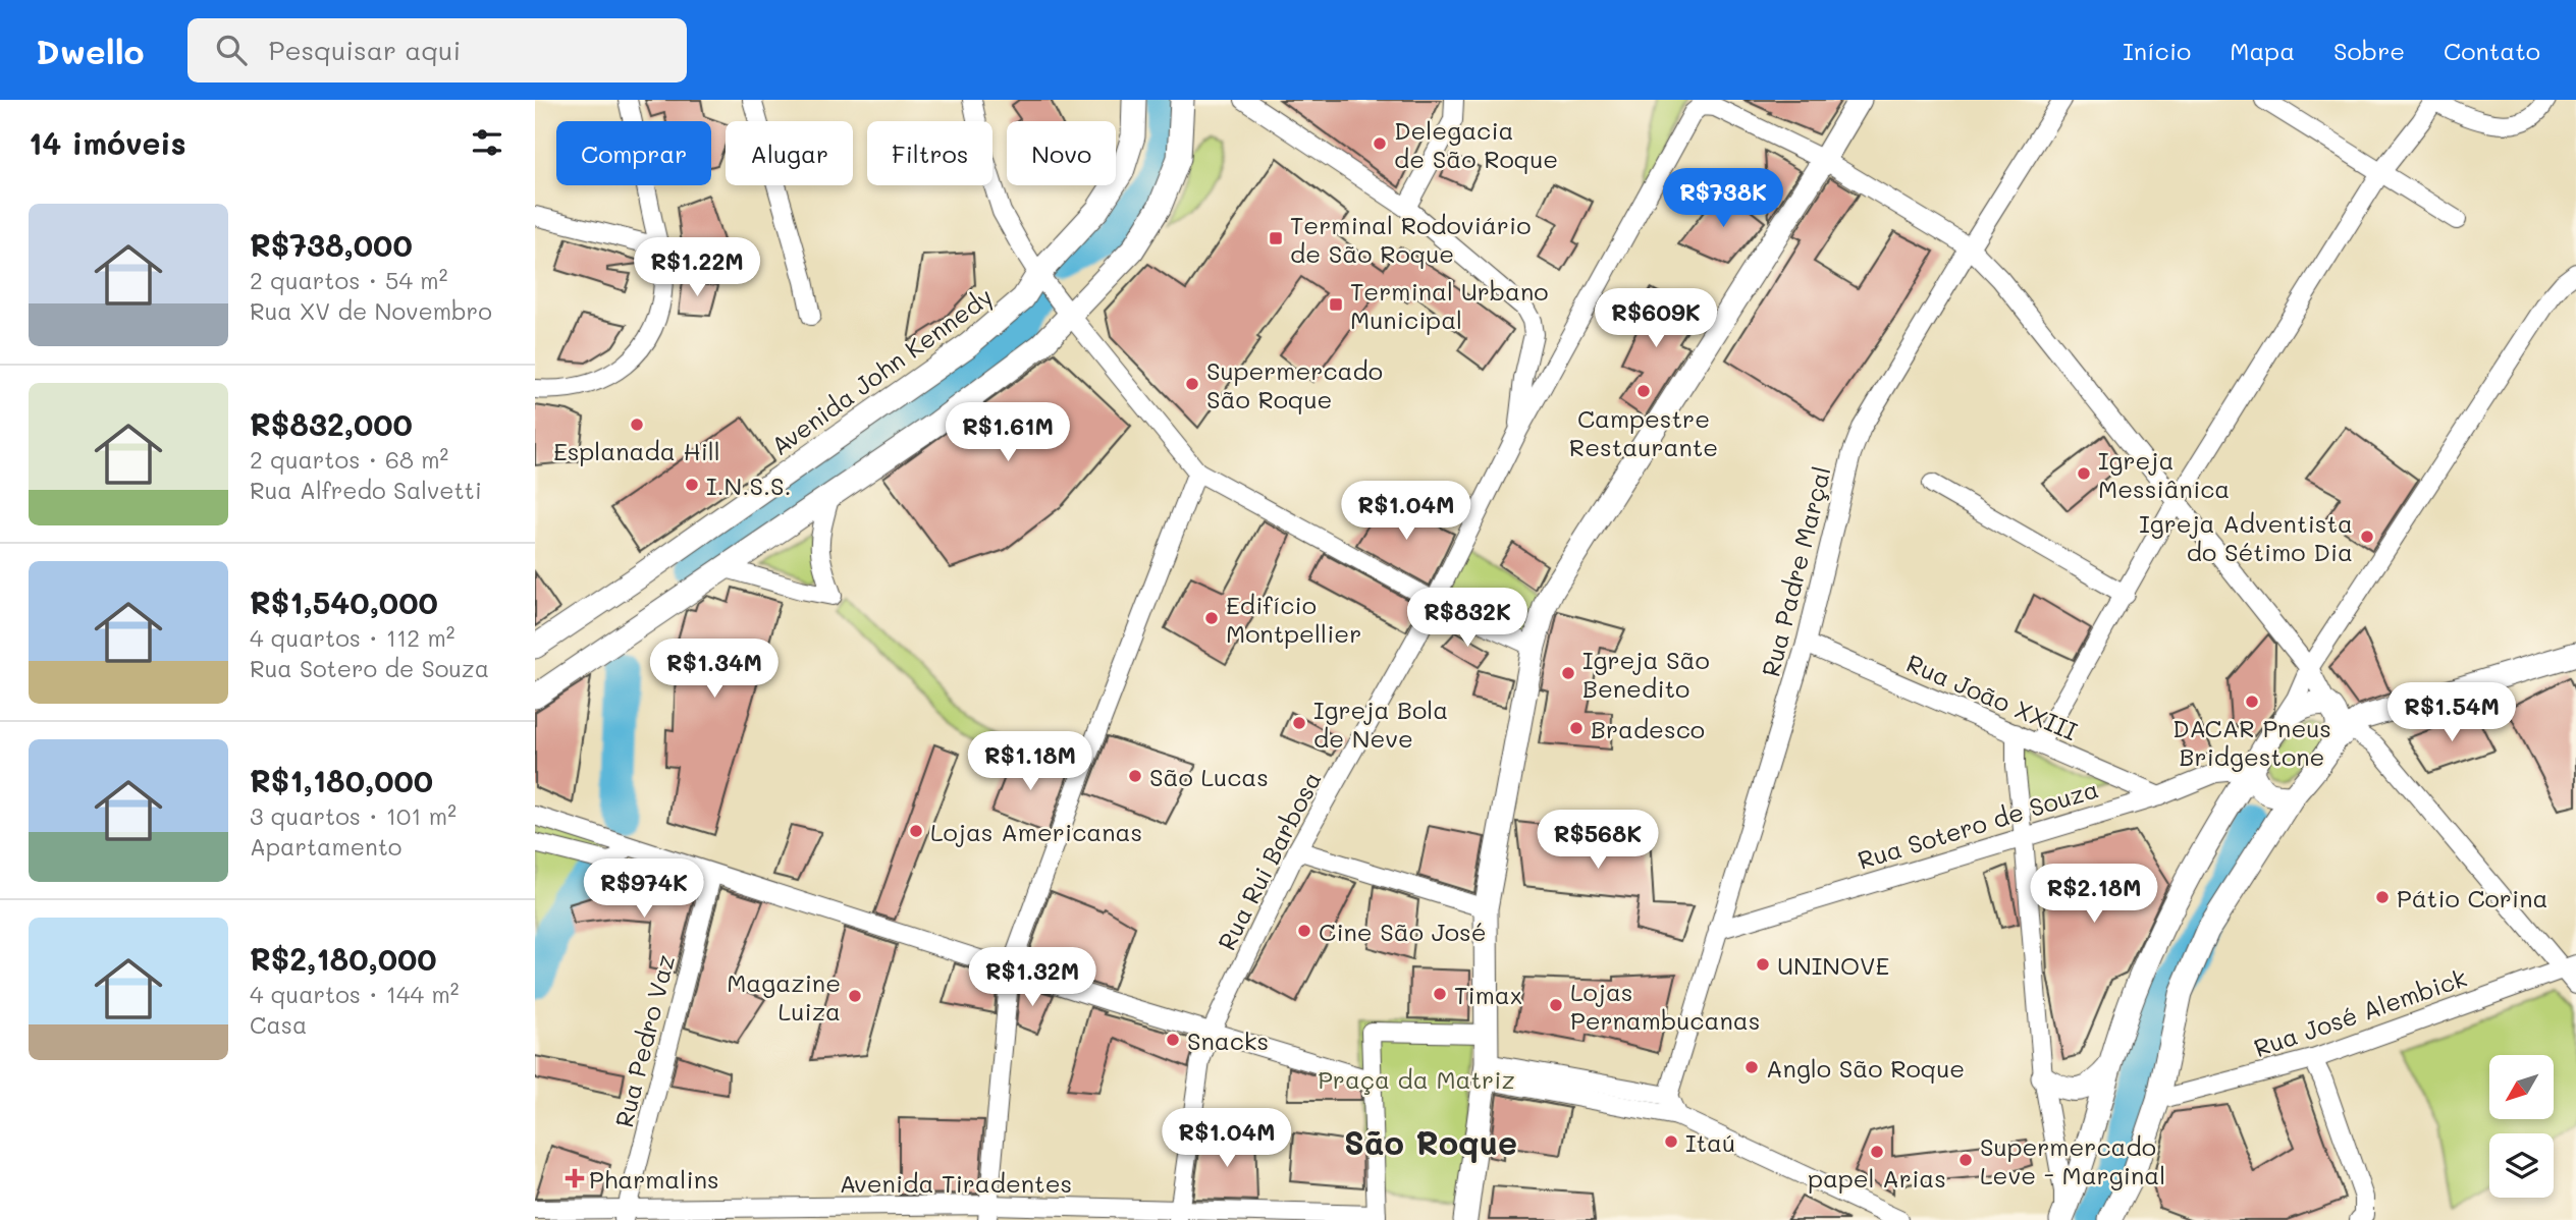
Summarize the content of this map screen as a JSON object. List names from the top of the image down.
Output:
{
  "streets": {
    "main road": ["Avenida John Kennedy"],
    "street": [
      "Rua Padre Marçal",
      "Rua João XXIII",
      "Rua Sotero de Souza",
      "Rua Rui Barbosa",
      "Rua José Alembick",
      "Rua Pedro Vaz",
      "Avenida Tiradentes"
    ]
  },
  "crossings": [
    ["Rua Padre Marçal", "Rua João XXIII"],
    ["Rua Padre Marçal", "Rua Sotero de Souza"],
    ["Rua João XXIII", "Rua Sotero de Souza"],
    ["Rua Rui Barbosa", "Avenida Tiradentes"],
    ["Rua Pedro Vaz", "Avenida Tiradentes"]
  ],
  "districts": ["São Roque"],
  "parks": ["Praça da Matriz"],
  "places": {
    "other": [
      "Delegacia de São Roque",
      "Supermercado São Roque",
      "Campestre Restaurante",
      "Esplanada Hill",
      "Igreja Messiânica",
      "I.N.S.S.",
      "Igreja Adventista do Sétimo Dia",
      "Edifício Montpellier",
      "Igreja São Benedito",
      "DACAR Pneus Bridgestone",
      "Igreja Bola de Neve",
      "Bradesco",
      "São Lucas",
      "Lojas Americanas",
      "Pátio Corina",
      "Cine São José",
      "UNINOVE",
      "Timax",
      "Magazine Luiza",
      "Lojas Pernambucanas",
      "Snacks",
      "Anglo São Roque",
      "Itaú",
      "papel Arias",
      "Supermercado Leve - Marginal"
    ],
    "transit": ["Terminal Rodoviário de São Roque", "Terminal Urbano Municipal"],
    "health": ["Pharmalins"]
  },
  "north": "bottom left",
  "page": {
    "header": "Dwello",
    "search": "Pesquisar aqui",
    "nav": [
      "Início",
      "Mapa",
      "Sobre",
      "Contato"
    ],
    "heading": "14 imóveis",
    "chip": [
      "Comprar",
      "Alugar",
      "Filtros",
      "Novo"
    ],
    "price": [
      "R$738K",
      "R$1.22M",
      "R$609K",
      "R$1.61M",
      "R$1.04M",
      "R$832K",
      "R$1.34M",
      "R$1.54M",
      "R$1.18M",
      "R$568K",
      "R$974K",
      "R$2.18M",
      "R$1.32M",
      "R$1.04M"
    ],
    "list": [
      {
        "name": "R$738,000",
        "note": "2 quartos · 54 m² · Rua XV de Novembro"
      },
      {
        "name": "R$832,000",
        "note": "2 quartos · 68 m² · Rua Alfredo Salvetti"
      },
      {
        "name": "R$1,540,000",
        "note": "4 quartos · 112 m² · Rua Sotero de Souza"
      },
      {
        "name": "R$1,180,000",
        "note": "3 quartos · 101 m² · Apartamento"
      },
      {
        "name": "R$2,180,000",
        "note": "4 quartos · 144 m² · Casa"
      }
    ]
  }
}
